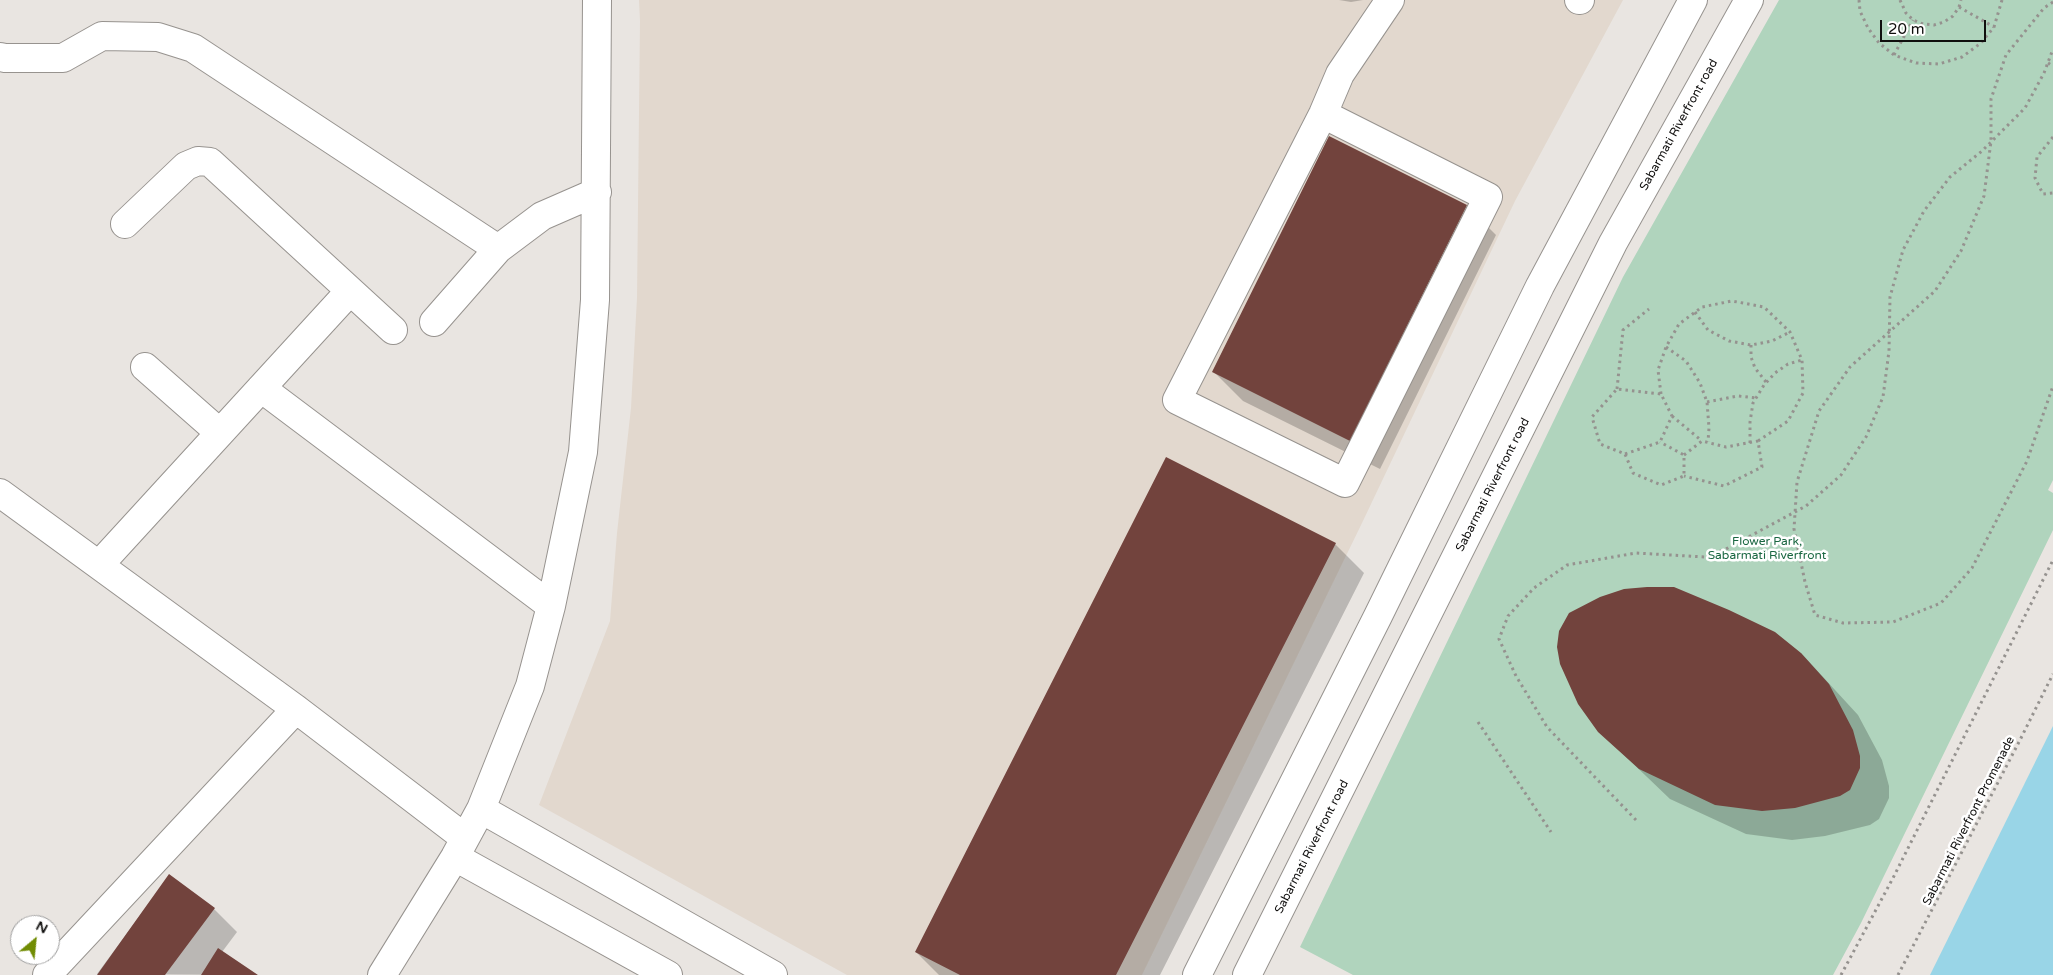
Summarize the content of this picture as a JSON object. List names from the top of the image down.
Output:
{
  "streets": {
    "street": ["Sabarmati Riverfront road"],
    "path": ["Sabarmati Riverfront Promenade"]
  },
  "parks": ["Flower Park, Sabarmati Riverfront"],
  "scale_bar": "20 m",
  "north": "top right"
}
